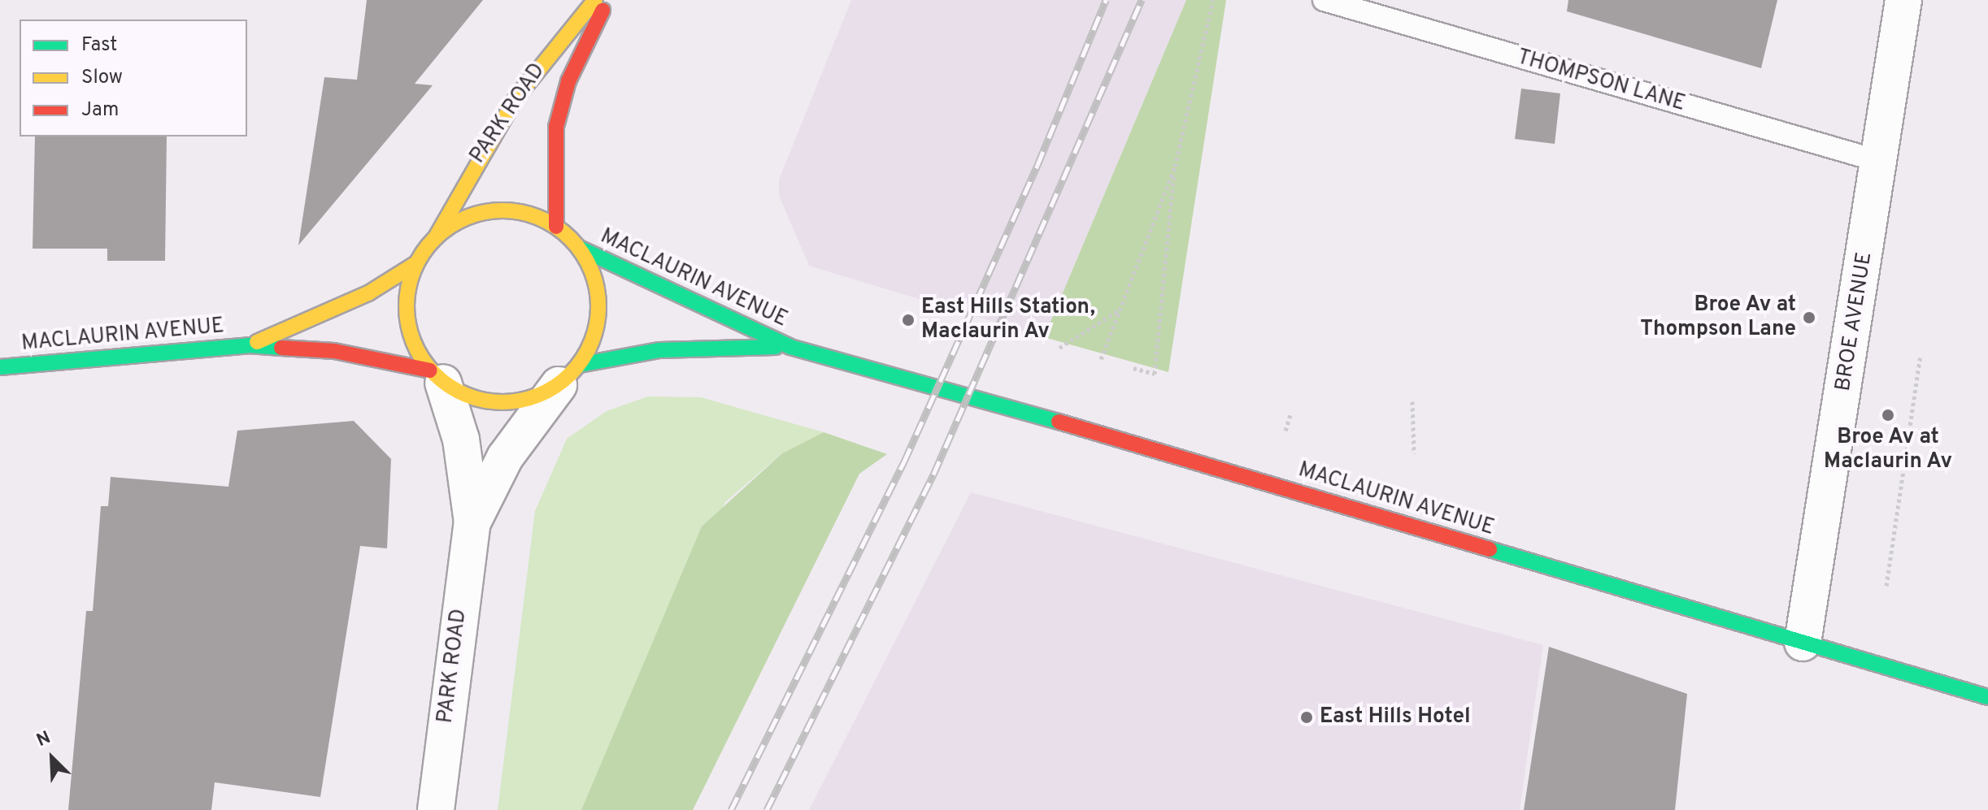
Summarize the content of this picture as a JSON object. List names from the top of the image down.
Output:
{
  "streets": {
    "main road": ["PARK ROAD", "MACLAURIN AVENUE"],
    "street": ["BROE AVENUE"],
    "lane": ["THOMPSON LANE"]
  },
  "crossings": [
    ["THOMPSON LANE", "BROE AVENUE"],
    ["PARK ROAD", "MACLAURIN AVENUE"],
    ["MACLAURIN AVENUE", "BROE AVENUE"]
  ],
  "places": [
    "Broe Av at Thompson Lane",
    "East Hills Station, Maclaurin Av",
    "Broe Av at Maclaurin Av",
    "East Hills Hotel"
  ],
  "legend": ["Fast", "Slow", "Jam"],
  "north": "top left"
}
